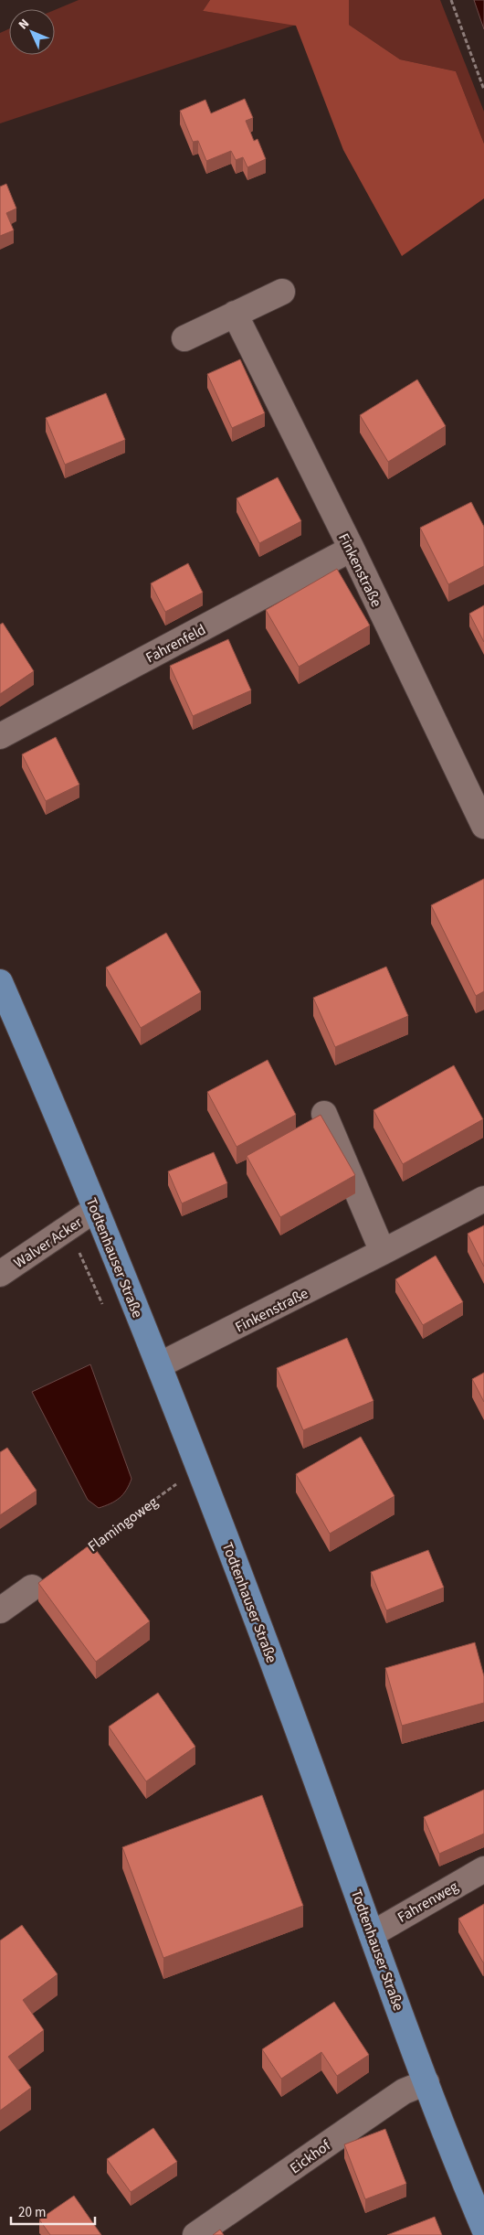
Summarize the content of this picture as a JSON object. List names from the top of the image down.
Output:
{
  "streets": {
    "main road": ["Todtenhauser Straße"],
    "street": [
      "Finkenstraße",
      "Fahrenfeld",
      "Walver Acker",
      "Fahrenweg",
      "Eickhof"
    ],
    "path": ["Flamingoweg"]
  },
  "crossings": [
    ["Finkenstraße", "Fahrenfeld"],
    ["Finkenstraße", "Todtenhauser Straße"],
    ["Walver Acker", "Todtenhauser Straße"],
    ["Todtenhauser Straße", "Flamingoweg"],
    ["Todtenhauser Straße", "Fahrenweg"],
    ["Todtenhauser Straße", "Eickhof"]
  ],
  "scale_bar": "20 m",
  "north": "top left"
}
